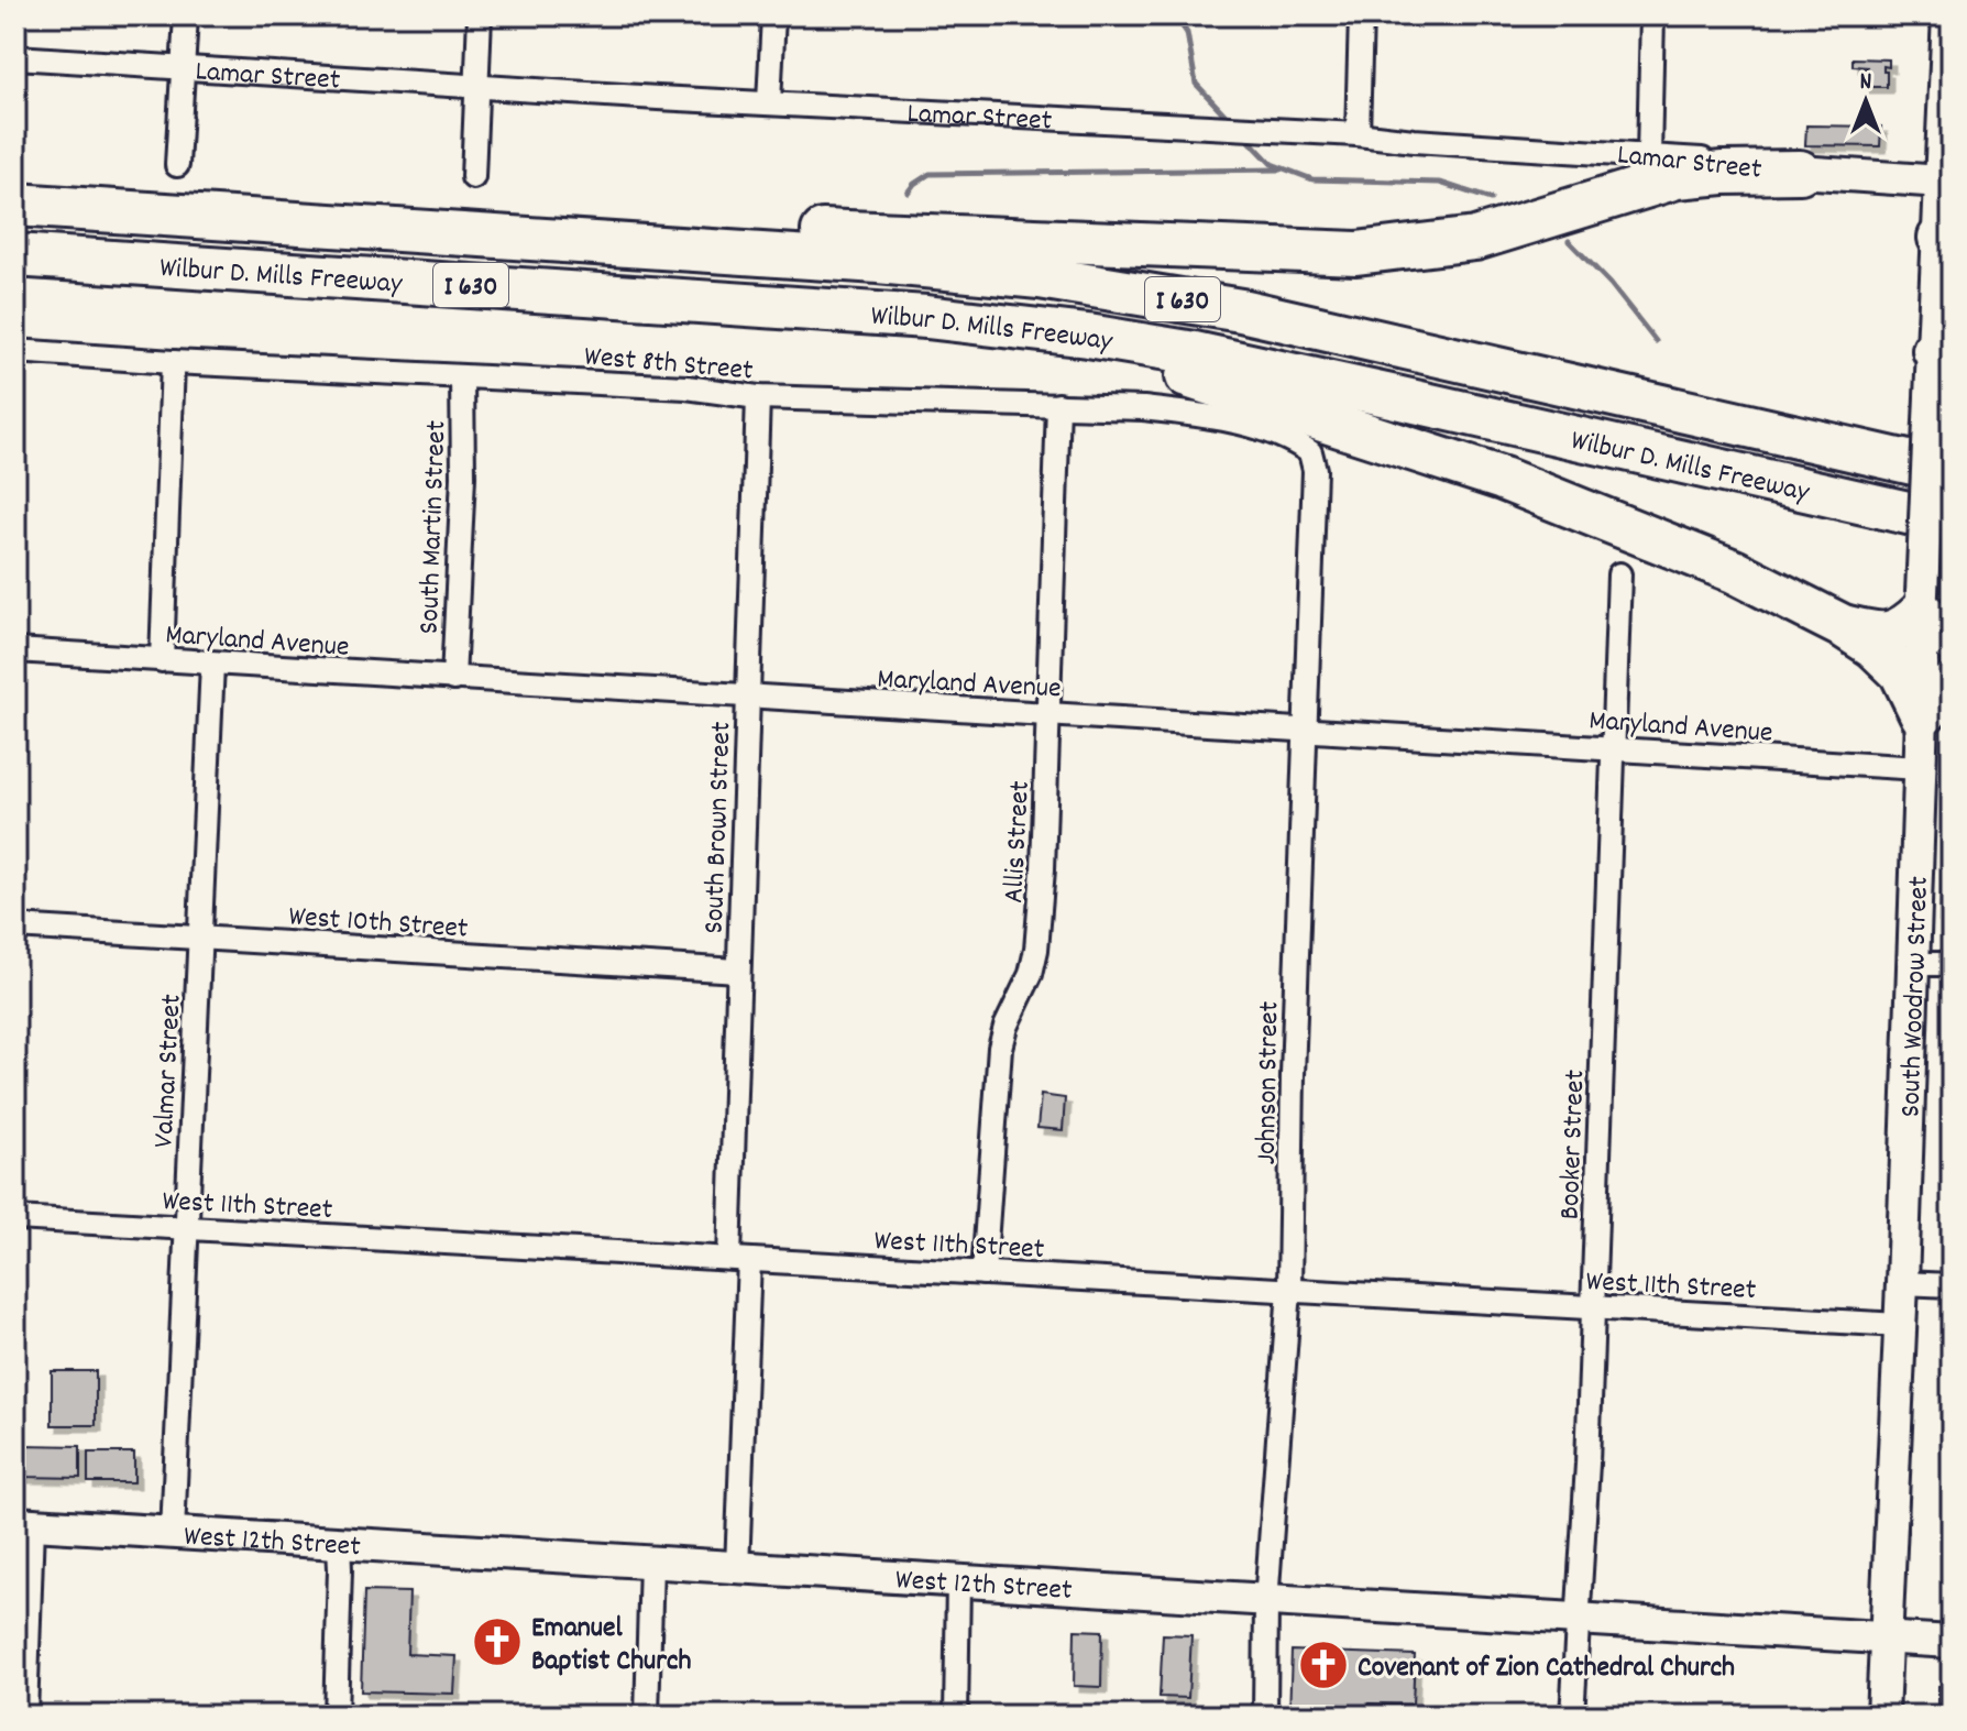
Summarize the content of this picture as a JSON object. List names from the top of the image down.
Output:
{
  "streets": {
    "highway": ["Wilbur D. Mills Freeway", "I 630"],
    "main road": ["Lamar Street", "South Woodrow Street", "West 12th Street"],
    "street": [
      "West 8th Street",
      "South Martin Street",
      "Maryland Avenue",
      "South Brown Street",
      "Allis Street",
      "West 10th Street",
      "Valmar Street",
      "Johnson Street",
      "Booker Street",
      "West 11th Street"
    ]
  },
  "crossings": [
    ["Lamar Street", "South Woodrow Street"],
    ["West 8th Street", "South Martin Street"],
    ["West 8th Street", "South Brown Street"],
    ["West 8th Street", "Allis Street"],
    ["West 8th Street", "Johnson Street"],
    ["South Martin Street", "Maryland Avenue"],
    ["Maryland Avenue", "South Brown Street"],
    ["Maryland Avenue", "Allis Street"],
    ["Maryland Avenue", "South Woodrow Street"],
    ["Maryland Avenue", "Valmar Street"],
    ["Maryland Avenue", "Johnson Street"],
    ["Maryland Avenue", "Booker Street"],
    ["South Brown Street", "West 10th Street"],
    ["South Brown Street", "West 11th Street"],
    ["South Brown Street", "West 12th Street"],
    ["Allis Street", "West 11th Street"],
    ["West 10th Street", "Valmar Street"],
    ["South Woodrow Street", "West 11th Street"],
    ["South Woodrow Street", "West 12th Street"],
    ["Valmar Street", "West 11th Street"],
    ["Valmar Street", "West 12th Street"],
    ["Johnson Street", "West 11th Street"],
    ["Johnson Street", "West 12th Street"],
    ["Booker Street", "West 11th Street"],
    ["Booker Street", "West 12th Street"]
  ],
  "places": {
    "church": ["Emanuel Baptist Church", "Covenant of Zion Cathedral Church"]
  },
  "north": "top"
}
